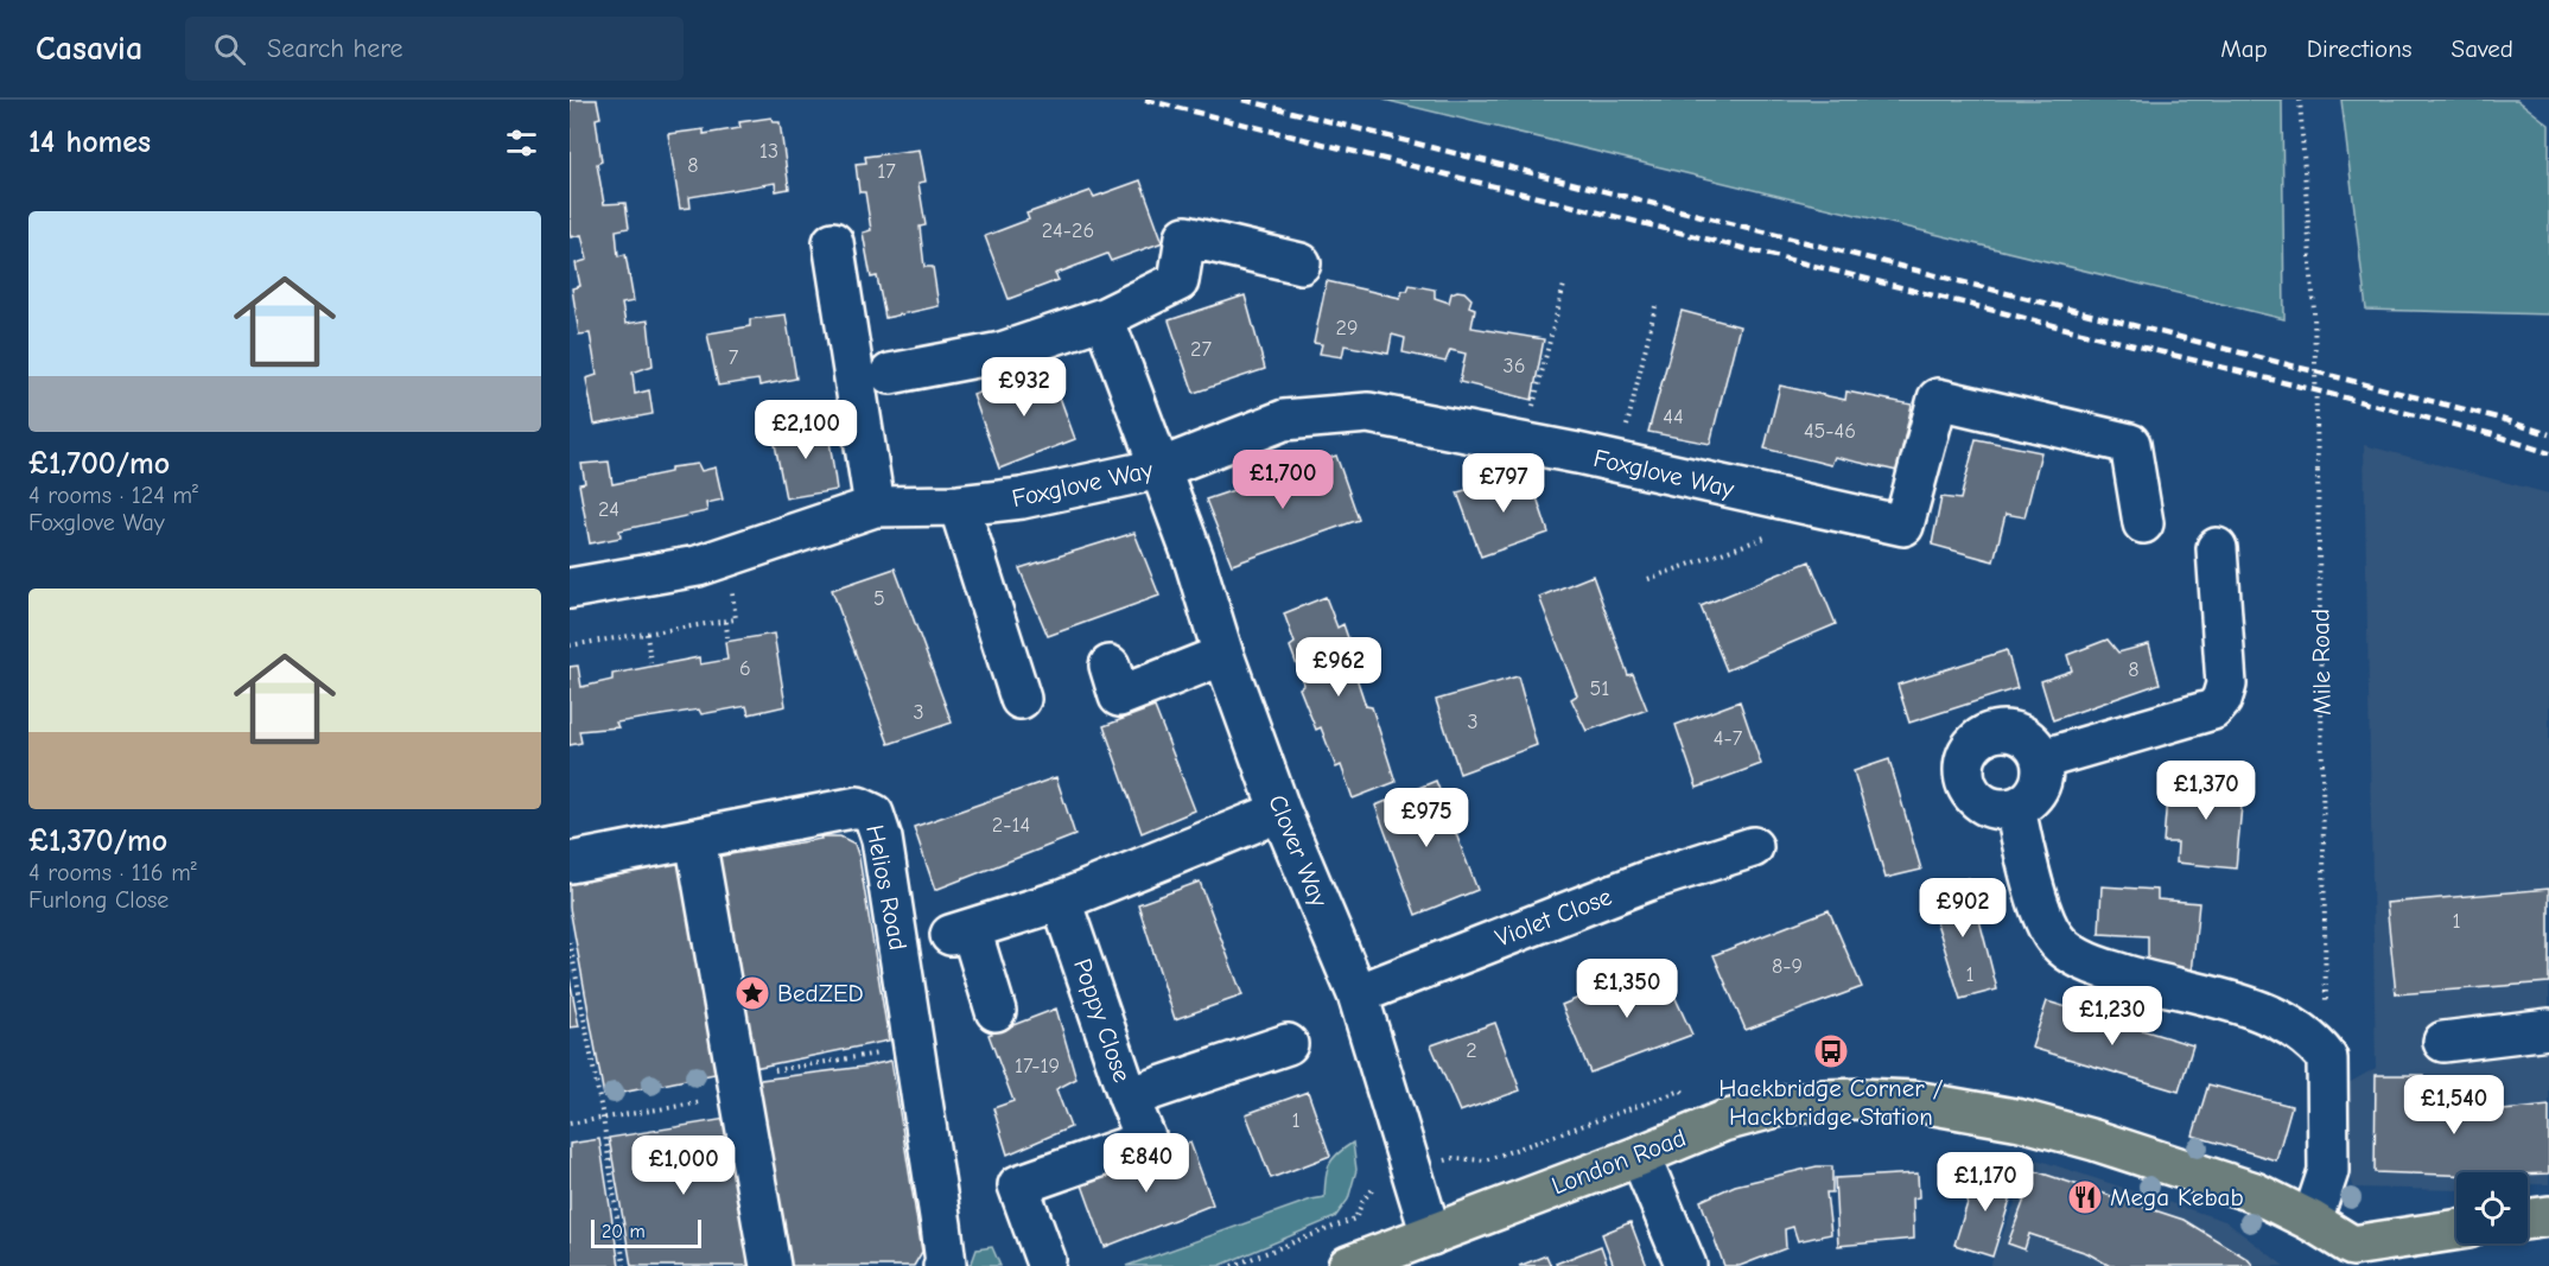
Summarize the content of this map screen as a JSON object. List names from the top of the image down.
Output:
{
  "streets": {
    "main road": ["London Road"],
    "street": [
      "Foxglove Way",
      "Clover Way",
      "Helios Road",
      "Violet Close",
      "Poppy Close"
    ],
    "path": ["Mile Road"]
  },
  "crossings": [
    ["Foxglove Way", "Clover Way"],
    ["Clover Way", "Violet Close"],
    ["Clover Way", "London Road"]
  ],
  "places": {
    "place": ["BedZED"],
    "bus stop": ["Hackbridge Corner / Hackbridge Station"],
    "restaurant": ["Mega Kebab"]
  },
  "house_numbers": [
    "13",
    "8",
    "17",
    "24-26",
    "29",
    "27",
    "7",
    "36",
    "44",
    "45-46",
    "24",
    "5",
    "6",
    "8",
    "51",
    "3",
    "3",
    "4-7",
    "2-14",
    "1",
    "8-9",
    "1",
    "2",
    "17-19",
    "1"
  ],
  "scale_bar": "20 m",
  "page": {
    "header": "Casavia",
    "search": "Search here",
    "nav": ["Map", "Directions", "Saved"],
    "heading": "14 homes",
    "list": [
      {
        "name": "£1,700/mo",
        "note": "4 rooms · 124 m² · Foxglove Way"
      },
      {
        "name": "£1,370/mo",
        "note": "4 rooms · 116 m² · Furlong Close"
      }
    ],
    "price": [
      "£932",
      "£2,100",
      "£1,700",
      "£797",
      "£962",
      "£1,370",
      "£975",
      "£902",
      "£1,350",
      "£1,230",
      "£1,540",
      "£840",
      "£1,000",
      "£1,170"
    ],
    "scale": "20 m"
  }
}
